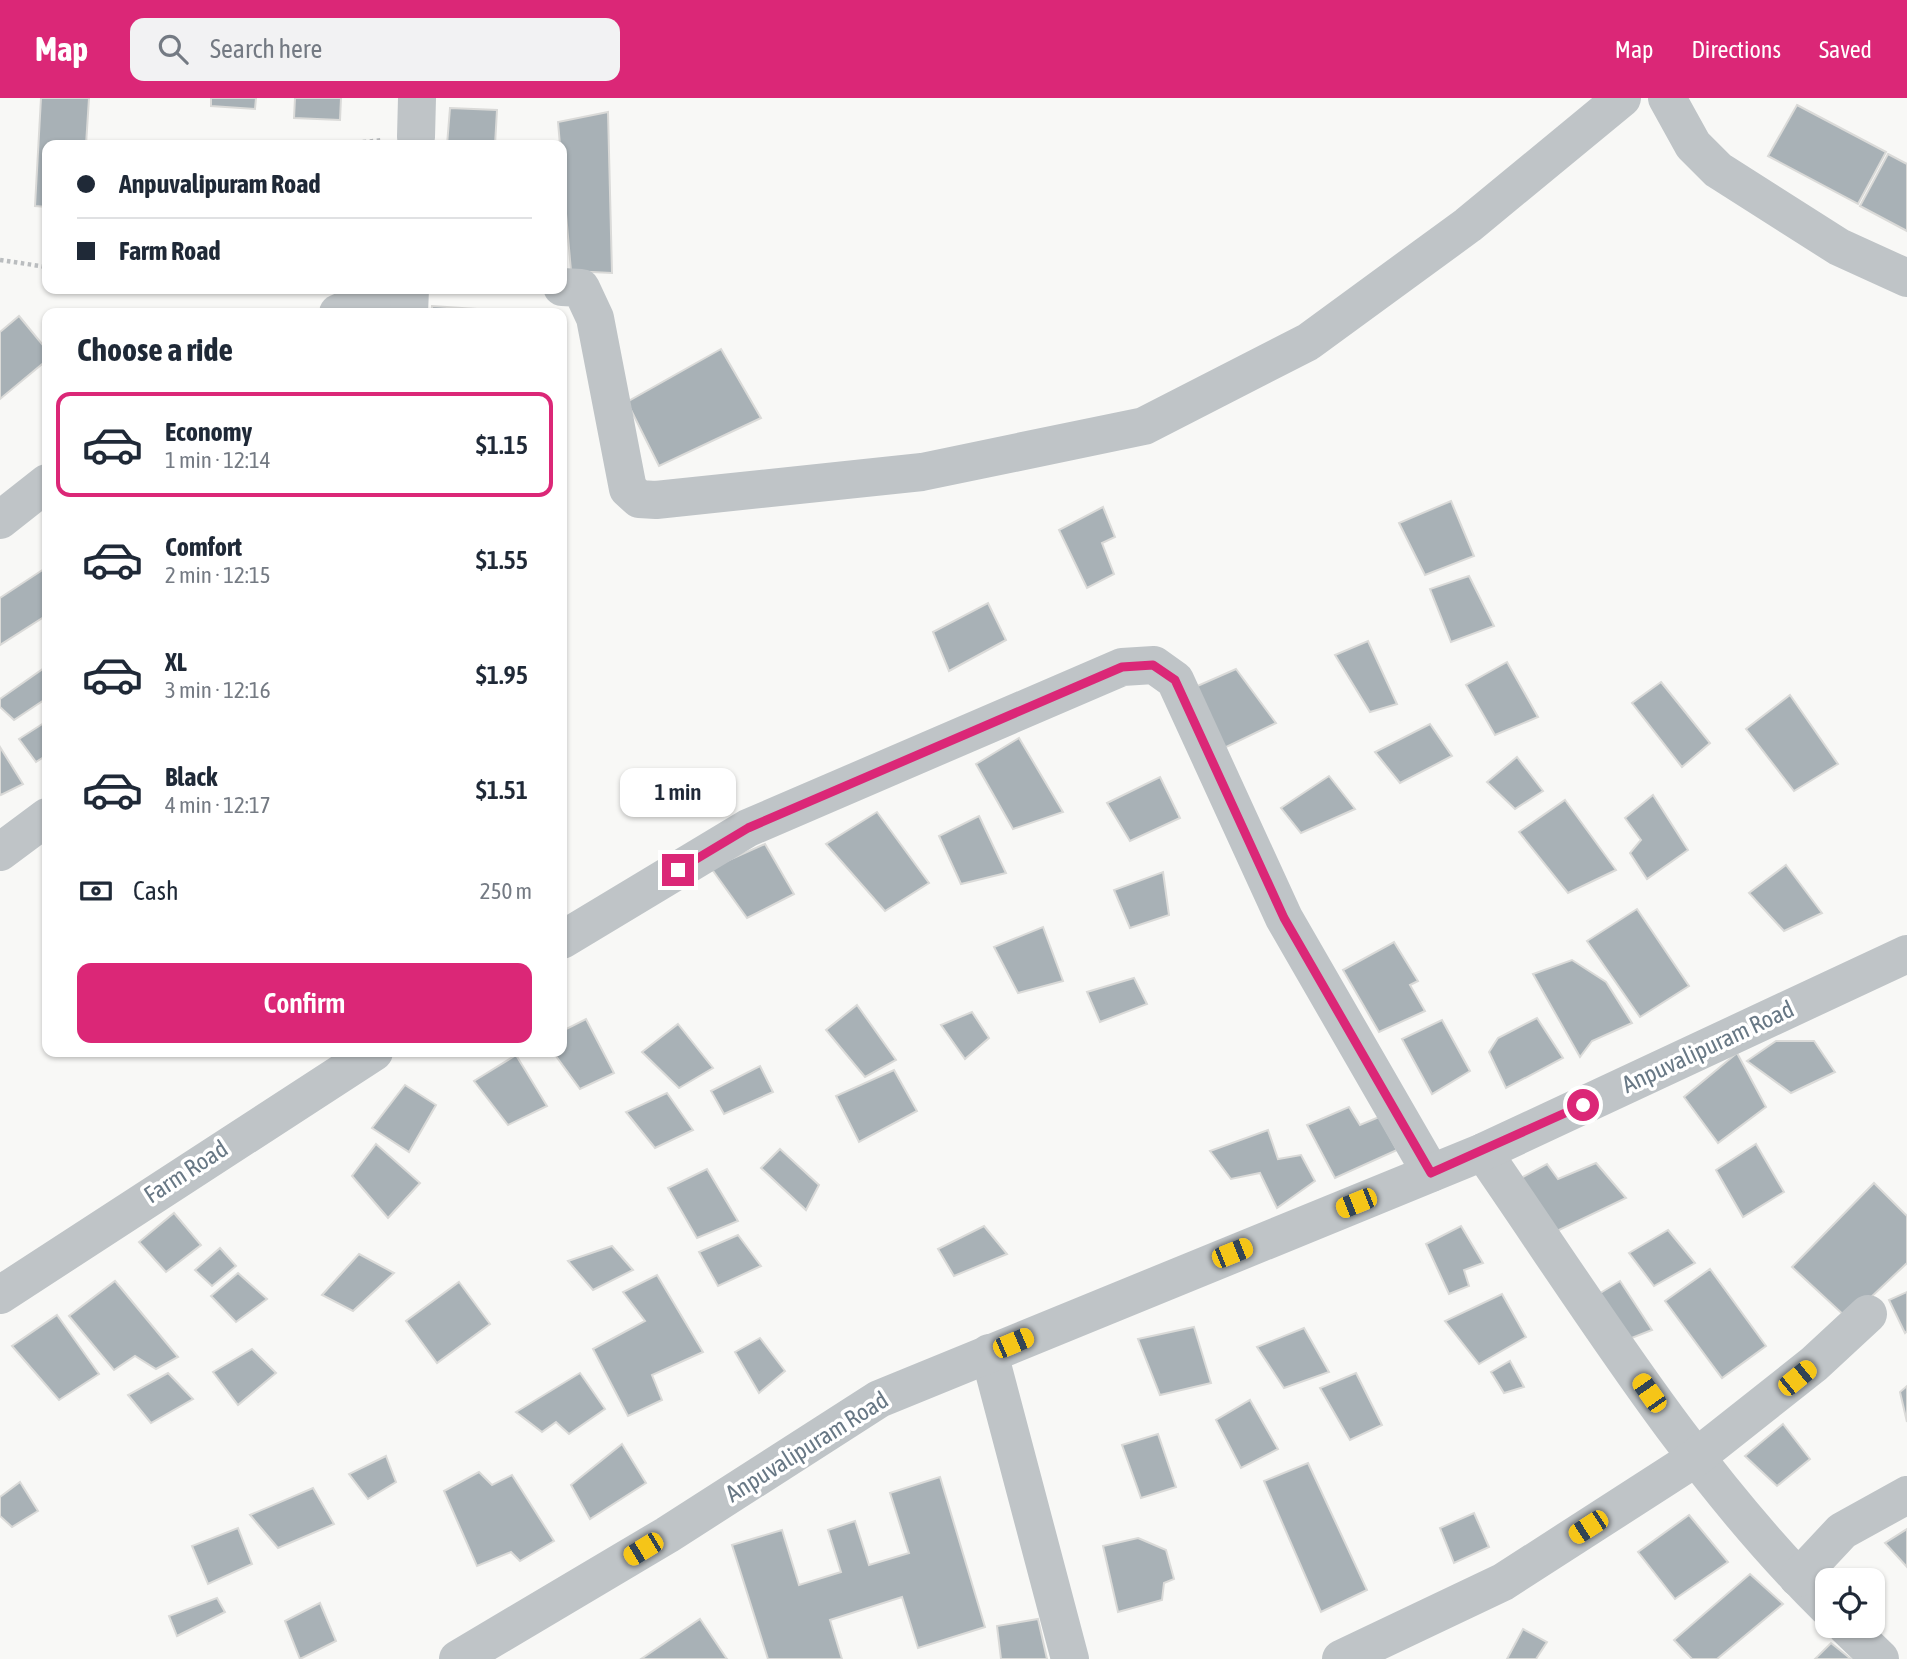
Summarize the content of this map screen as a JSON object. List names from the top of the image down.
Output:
{
  "streets": {
    "street": ["Anpuvalipuram Road", "Farm Road"]
  },
  "page": {
    "header": "Map",
    "search": "Search here",
    "nav": ["Map", "Directions", "Saved"],
    "banner": ["Anpuvalipuram Road", "Farm Road"],
    "heading": "Choose a ride",
    "list": [
      {
        "name": "Economy",
        "note": "1 min · 12:14",
        "value": "$1.15"
      },
      {
        "name": "Comfort",
        "note": "2 min · 12:15",
        "value": "$1.55"
      },
      {
        "name": "XL",
        "note": "3 min · 12:16",
        "value": "$1.95"
      },
      {
        "name": "Black",
        "note": "4 min · 12:17",
        "value": "$1.51"
      }
    ],
    "bubble": "1 min",
    "pay": ["Cash", "250 m"],
    "buttons": "Confirm"
  }
}
